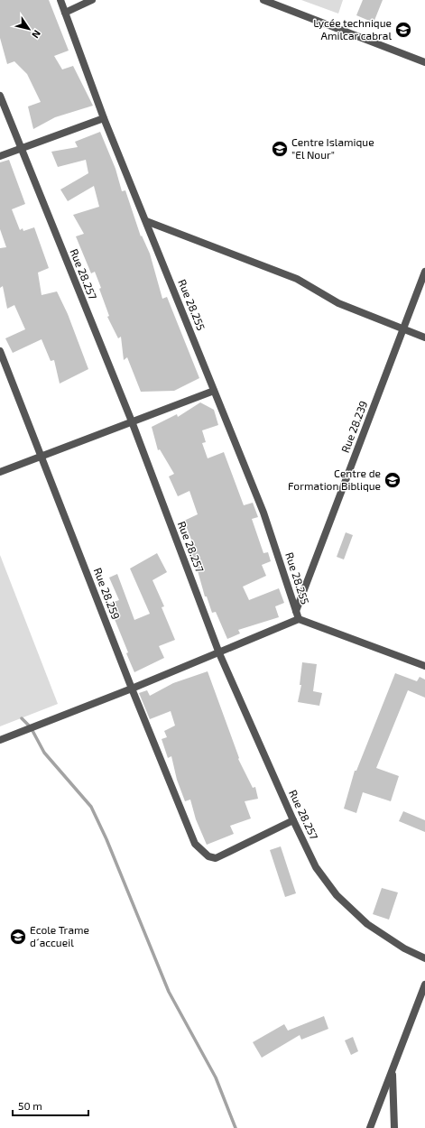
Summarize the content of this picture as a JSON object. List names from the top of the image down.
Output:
{
  "streets": {
    "street": [
      "Rue 28.257",
      "Rue 28.255",
      "Rue 28.239",
      "Rue 28.259"
    ]
  },
  "crossings": [
    ["Rue 28.257", "Rue 28.259"],
    ["Rue 28.255", "Rue 28.239"]
  ],
  "places": {
    "school or university": [
      "Lycée technique Amilcar cabral",
      "Centre Islamique \"El Nour\"",
      "Centre de Formation Biblique",
      "Ecole Trame d´accueil"
    ]
  },
  "scale_bar": "50 m",
  "north": "bottom right"
}
